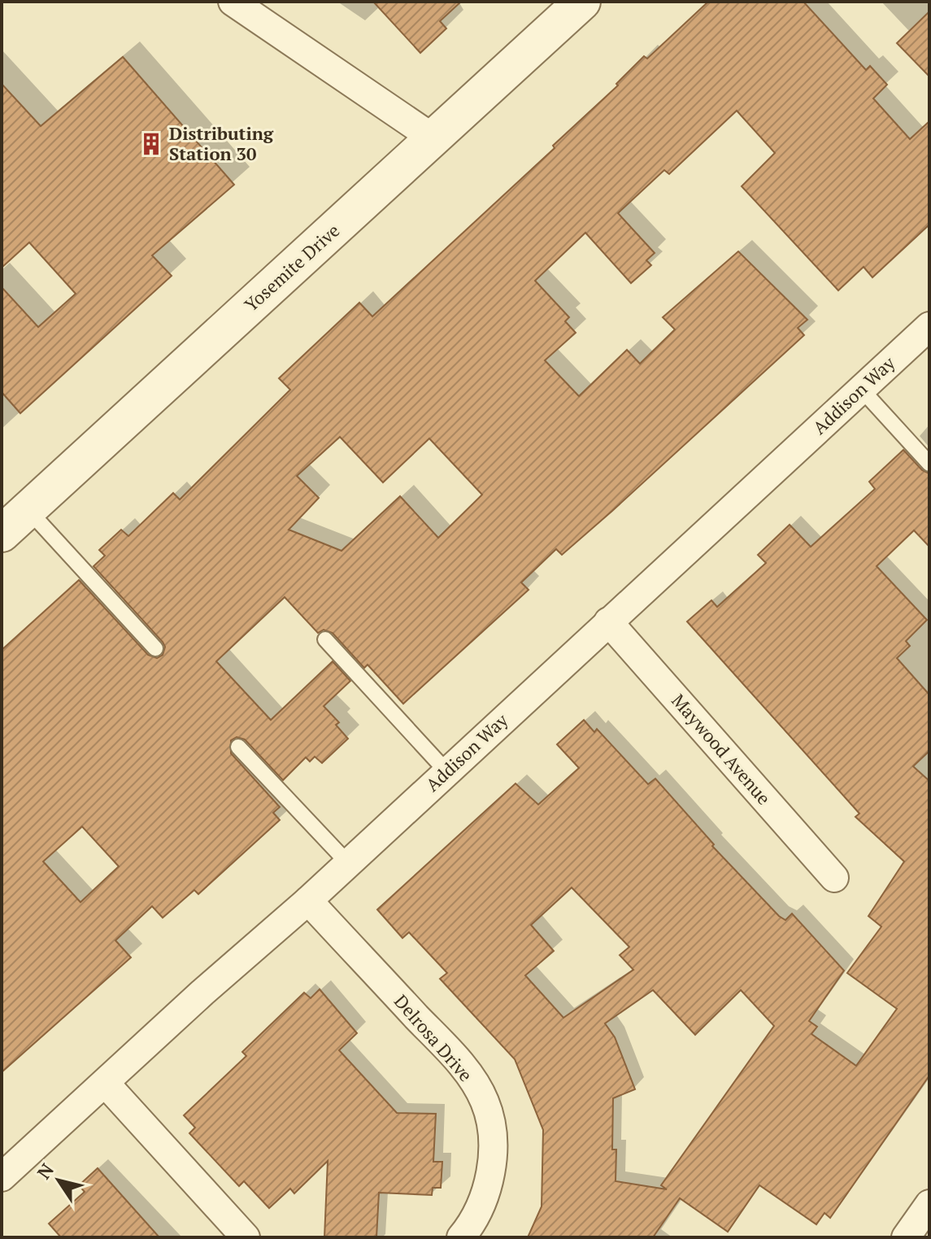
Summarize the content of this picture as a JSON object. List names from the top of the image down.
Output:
{
  "streets": {
    "street": [
      "Yosemite Drive",
      "Addison Way",
      "Maywood Avenue",
      "Delrosa Drive"
    ]
  },
  "crossings": [
    ["Addison Way", "Maywood Avenue"],
    ["Addison Way", "Delrosa Drive"]
  ],
  "places": {
    "building": ["Distributing Station 30"]
  },
  "north": "top left"
}
